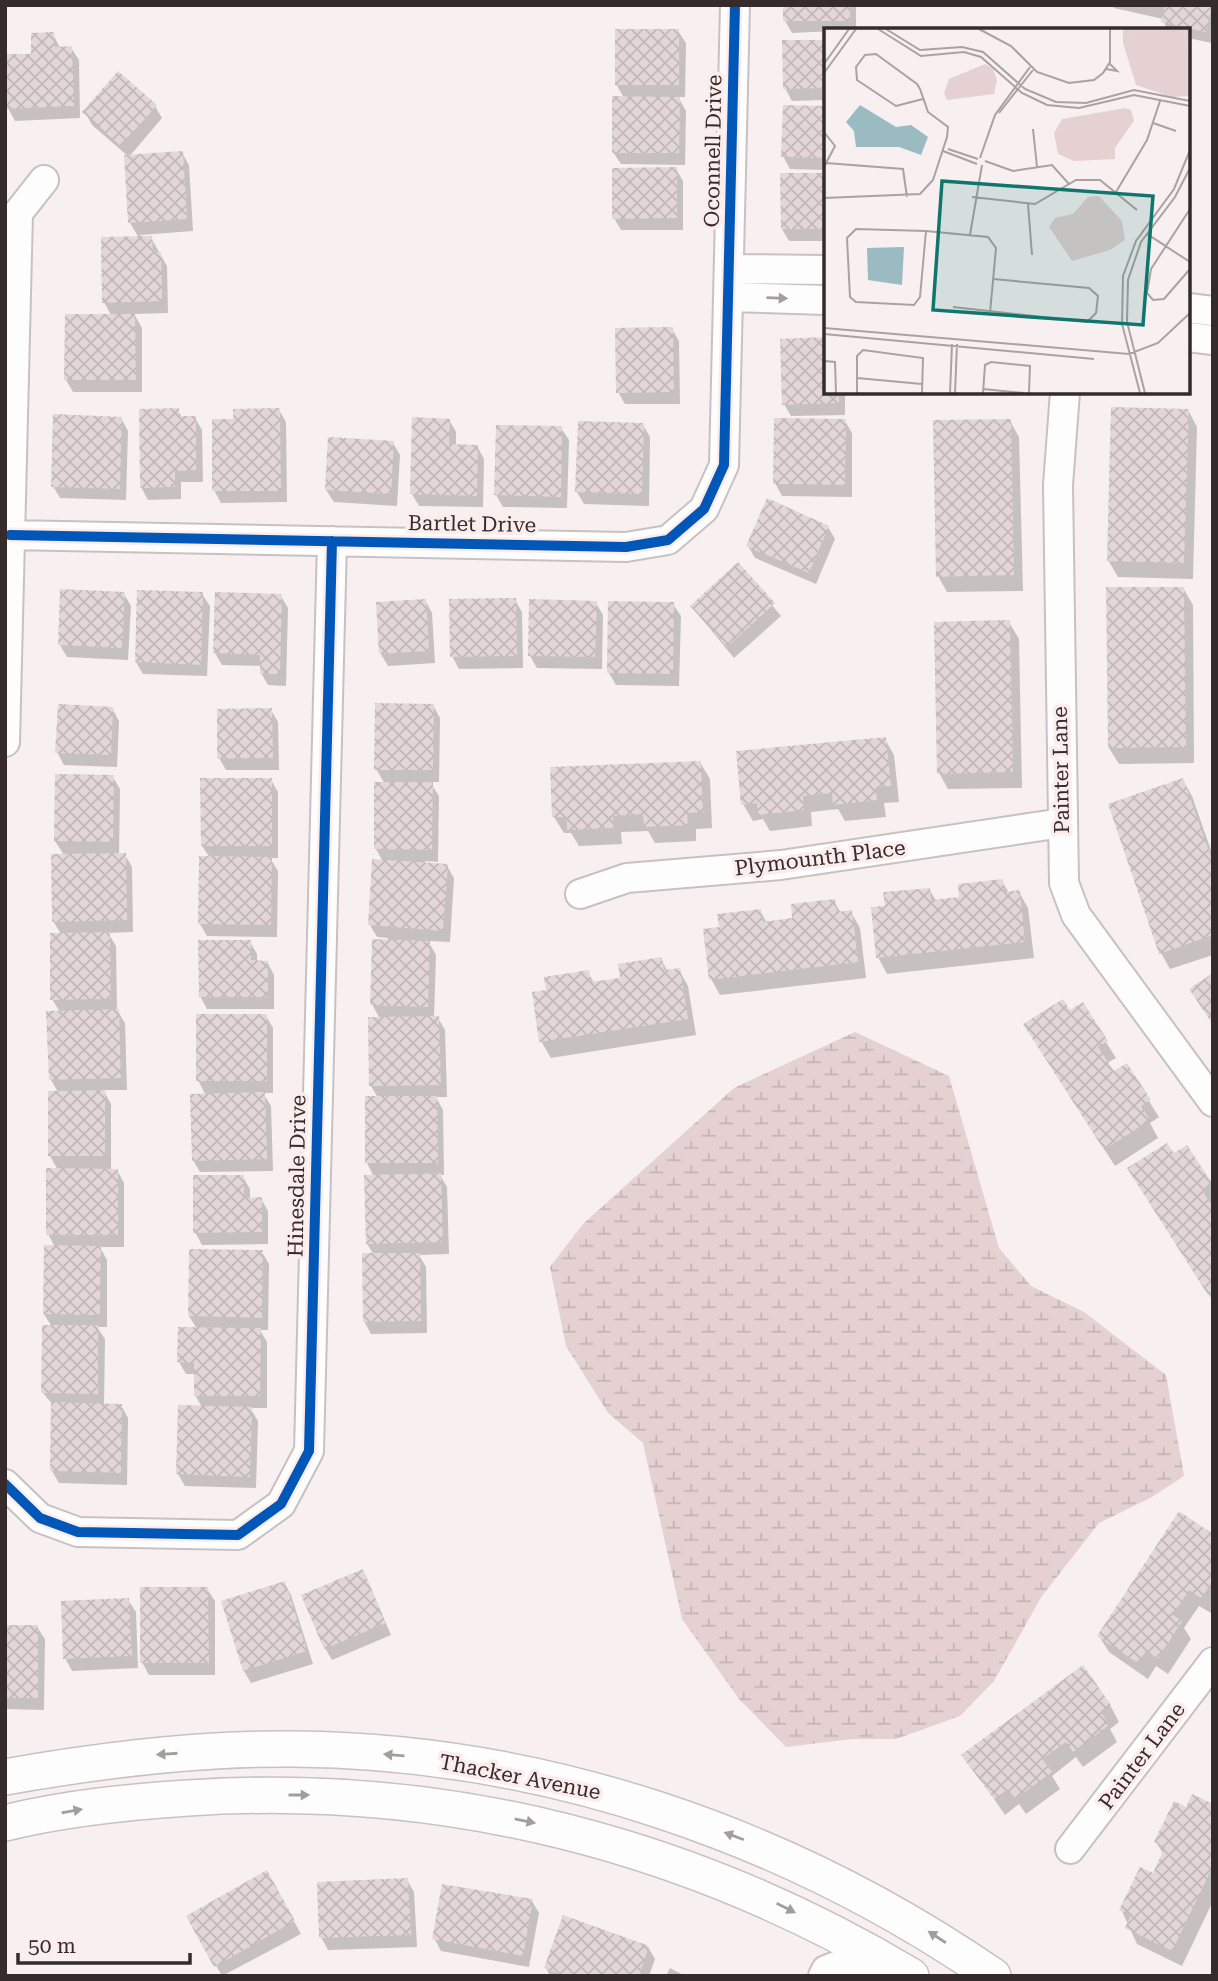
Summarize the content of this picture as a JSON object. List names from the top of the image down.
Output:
{
  "streets": {
    "street": [
      "Oconnell Drive",
      "Bartlet Drive",
      "Painter Lane",
      "Plymounth Place",
      "Hinesdale Drive",
      "Thacker Avenue"
    ]
  },
  "crossings": [
    ["Oconnell Drive", "Bartlet Drive"],
    ["Bartlet Drive", "Hinesdale Drive"],
    ["Painter Lane", "Plymounth Place"]
  ],
  "scale_bar": "50 m"
}
